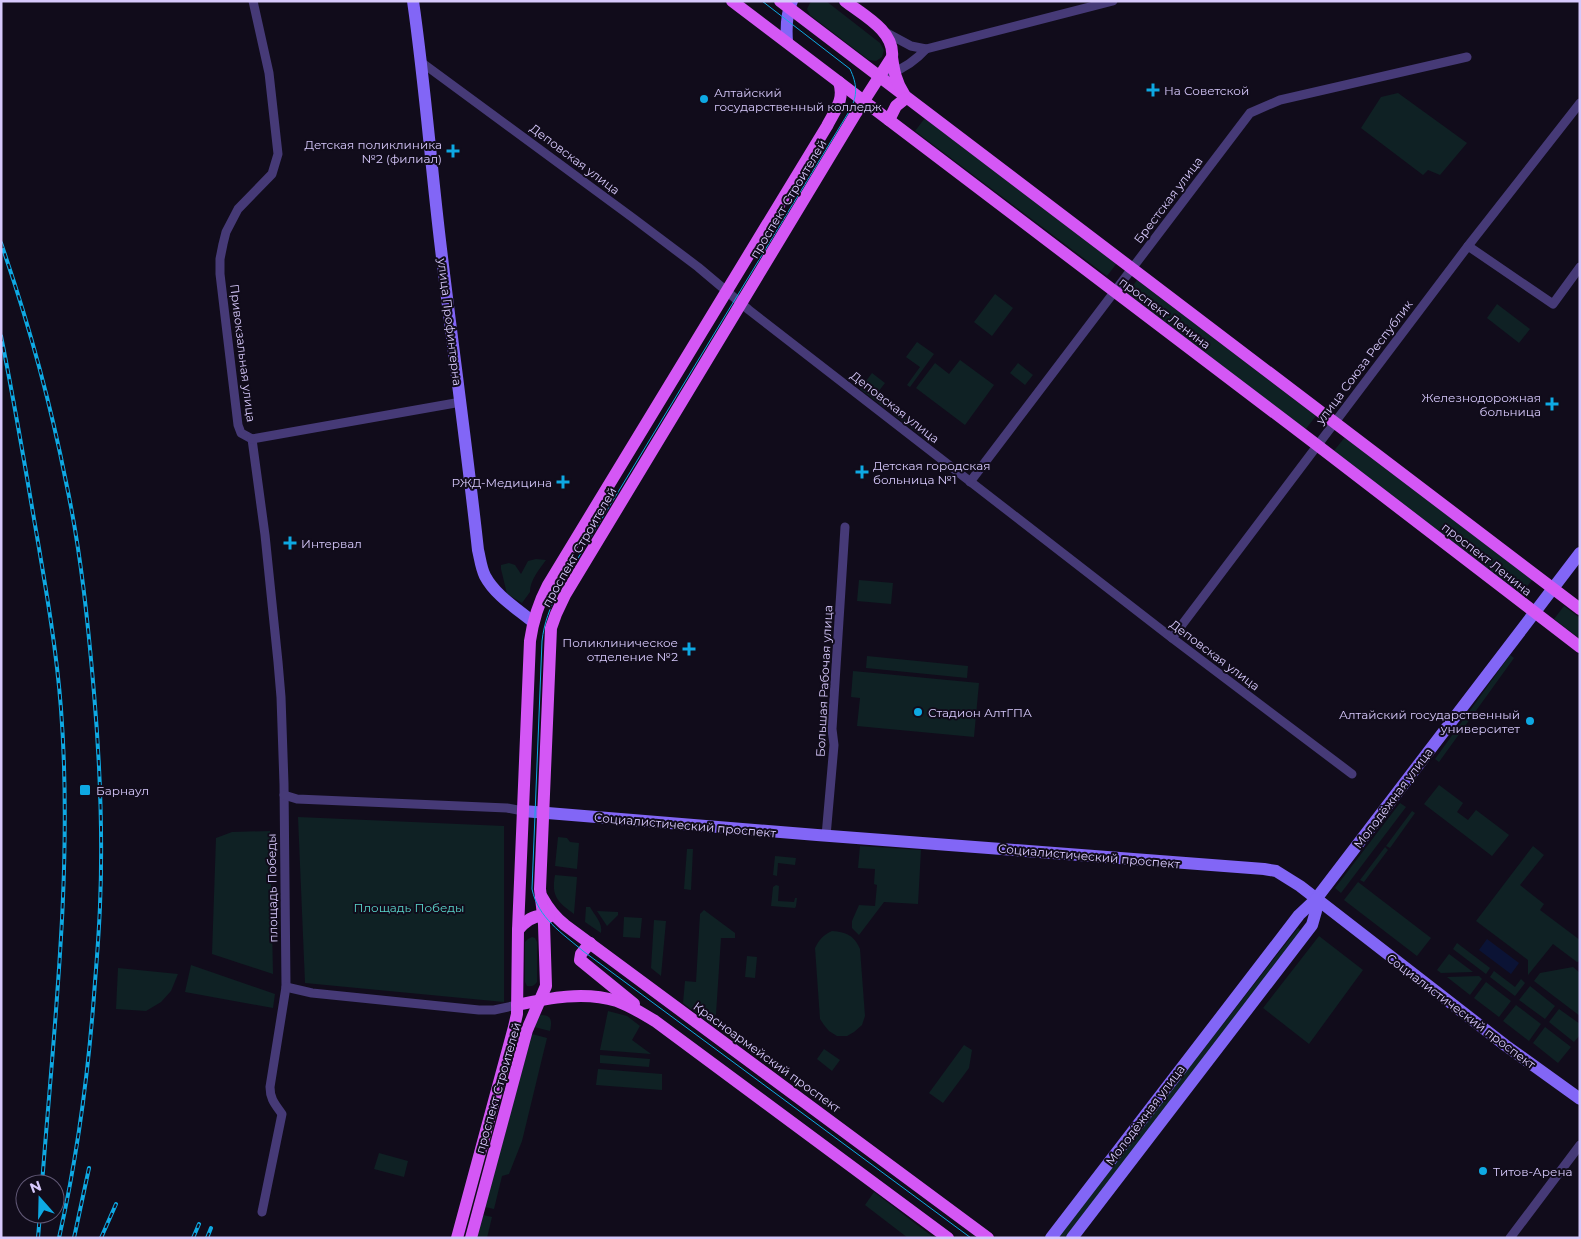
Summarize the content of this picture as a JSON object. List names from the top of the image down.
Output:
{
  "streets": {
    "main road": ["проспект Строителей", "проспект Ленина", "Красноармейский проспект"],
    "street": [
      "Деповская улица",
      "Брестская улица",
      "улица Профинтерна",
      "Привокзальная улица",
      "улица Союза Республик",
      "Большая Рабочая улица",
      "Молодёжная улица",
      "Социалистический проспект",
      "площадь Победы"
    ]
  },
  "crossings": [
    ["Деповская улица", "проспект Строителей"],
    ["Деповская улица", "Брестская улица"],
    ["Деповская улица", "улица Профинтерна"],
    ["Деповская улица", "улица Союза Республик"],
    ["проспект Строителей", "проспект Ленина"],
    ["проспект Строителей", "улица Профинтерна"],
    ["проспект Строителей", "Социалистический проспект"],
    ["проспект Строителей", "Красноармейский проспект"],
    ["Брестская улица", "проспект Ленина"],
    ["проспект Ленина", "улица Союза Республик"],
    ["проспект Ленина", "Молодёжная улица"],
    ["Привокзальная улица", "площадь Победы"],
    ["Большая Рабочая улица", "Социалистический проспект"],
    ["Молодёжная улица", "Социалистический проспект"]
  ],
  "parks": ["Площадь Победы"],
  "places": {
    "health": [
      "На Советской",
      "Детская поликлиника №2 (филиал)",
      "Железнодорожная больница",
      "Детская городская больница №1",
      "РЖД-Медицина",
      "Интервал",
      "Поликлиническое отделение №2"
    ],
    "other": [
      "Алтайский государственный колледж",
      "Стадион АлтГПА",
      "Алтайский государственный университет",
      "Титов-Арена"
    ],
    "transit": ["Барнаул"]
  },
  "north": "top"
}
